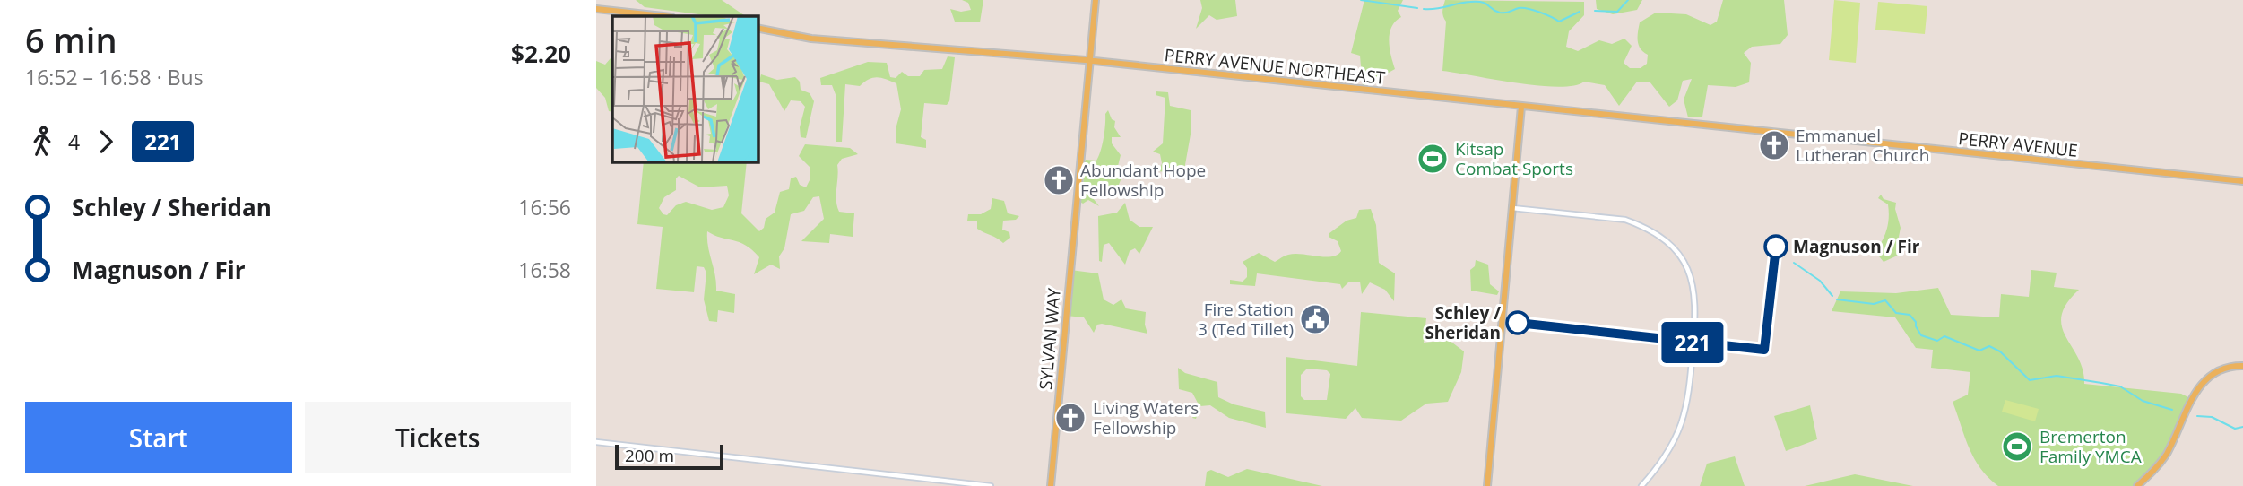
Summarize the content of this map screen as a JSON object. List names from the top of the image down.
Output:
{
  "streets": {
    "main road": ["PERRY AVENUE NORTHEAST", "PERRY AVENUE", "SYLVAN WAY"]
  },
  "crossings": [
    ["PERRY AVENUE NORTHEAST", "PERRY AVENUE"],
    ["PERRY AVENUE NORTHEAST", "SYLVAN WAY"]
  ],
  "places": {
    "church": ["Emmanuel Lutheran Church", "Abundant Hope Fellowship", "Living Waters Fellowship"],
    "sports": ["Kitsap Combat Sports", "Bremerton Family YMCA"],
    "other": ["Magnuson / Fir", "Schley / Sheridan"],
    "public building": ["Fire Station 3 (Ted Tillet)"]
  },
  "lines": ["bus line 221"],
  "scale_bar": "200 m",
  "page": {
    "heading": ["6 min", "16:52 – 16:58 · Bus", "$2.20"],
    "on_map": "221",
    "legs": ["4", "221"],
    "list": [
      {
        "name": "Schley / Sheridan",
        "value": "16:56"
      },
      {
        "name": "Magnuson / Fir",
        "value": "16:58"
      }
    ],
    "buttons": ["Start", "Tickets"],
    "scale": "200 m"
  }
}
